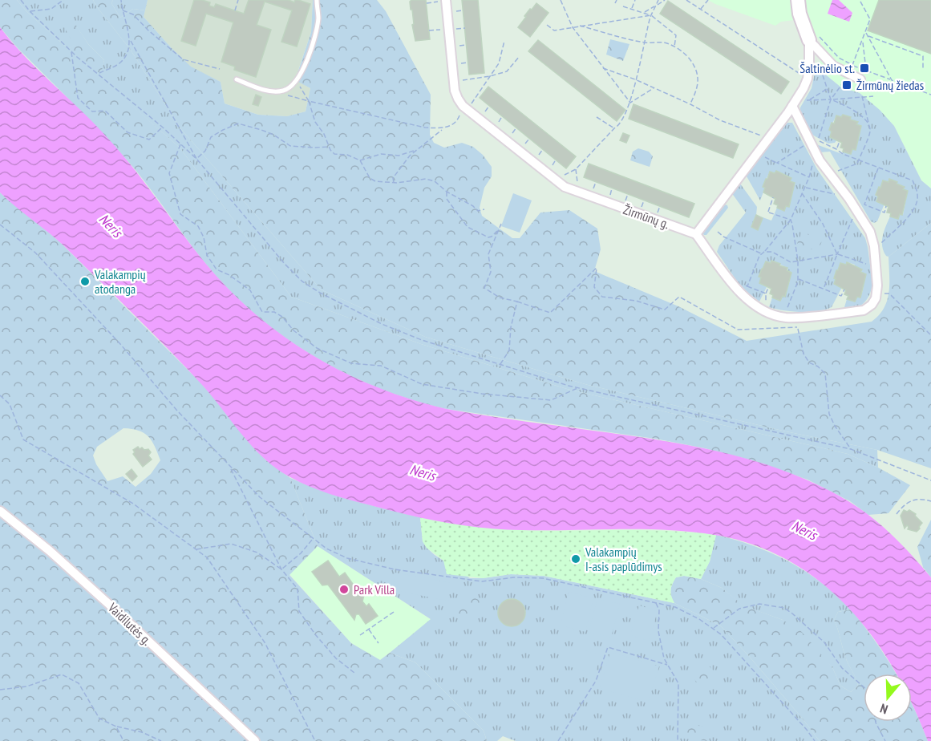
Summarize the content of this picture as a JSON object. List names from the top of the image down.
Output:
{
  "streets": {
    "street": ["Žirmūnų g.", "Vaidilutės g."]
  },
  "water": ["Neris"],
  "places": {
    "transit": ["Šaltinėlio st.", "Žirmūnų žiedas"],
    "other": ["Valakampių atodanga", "Valakampių I-asis paplūdimys", "Park Villa"]
  },
  "north": "bottom"
}
